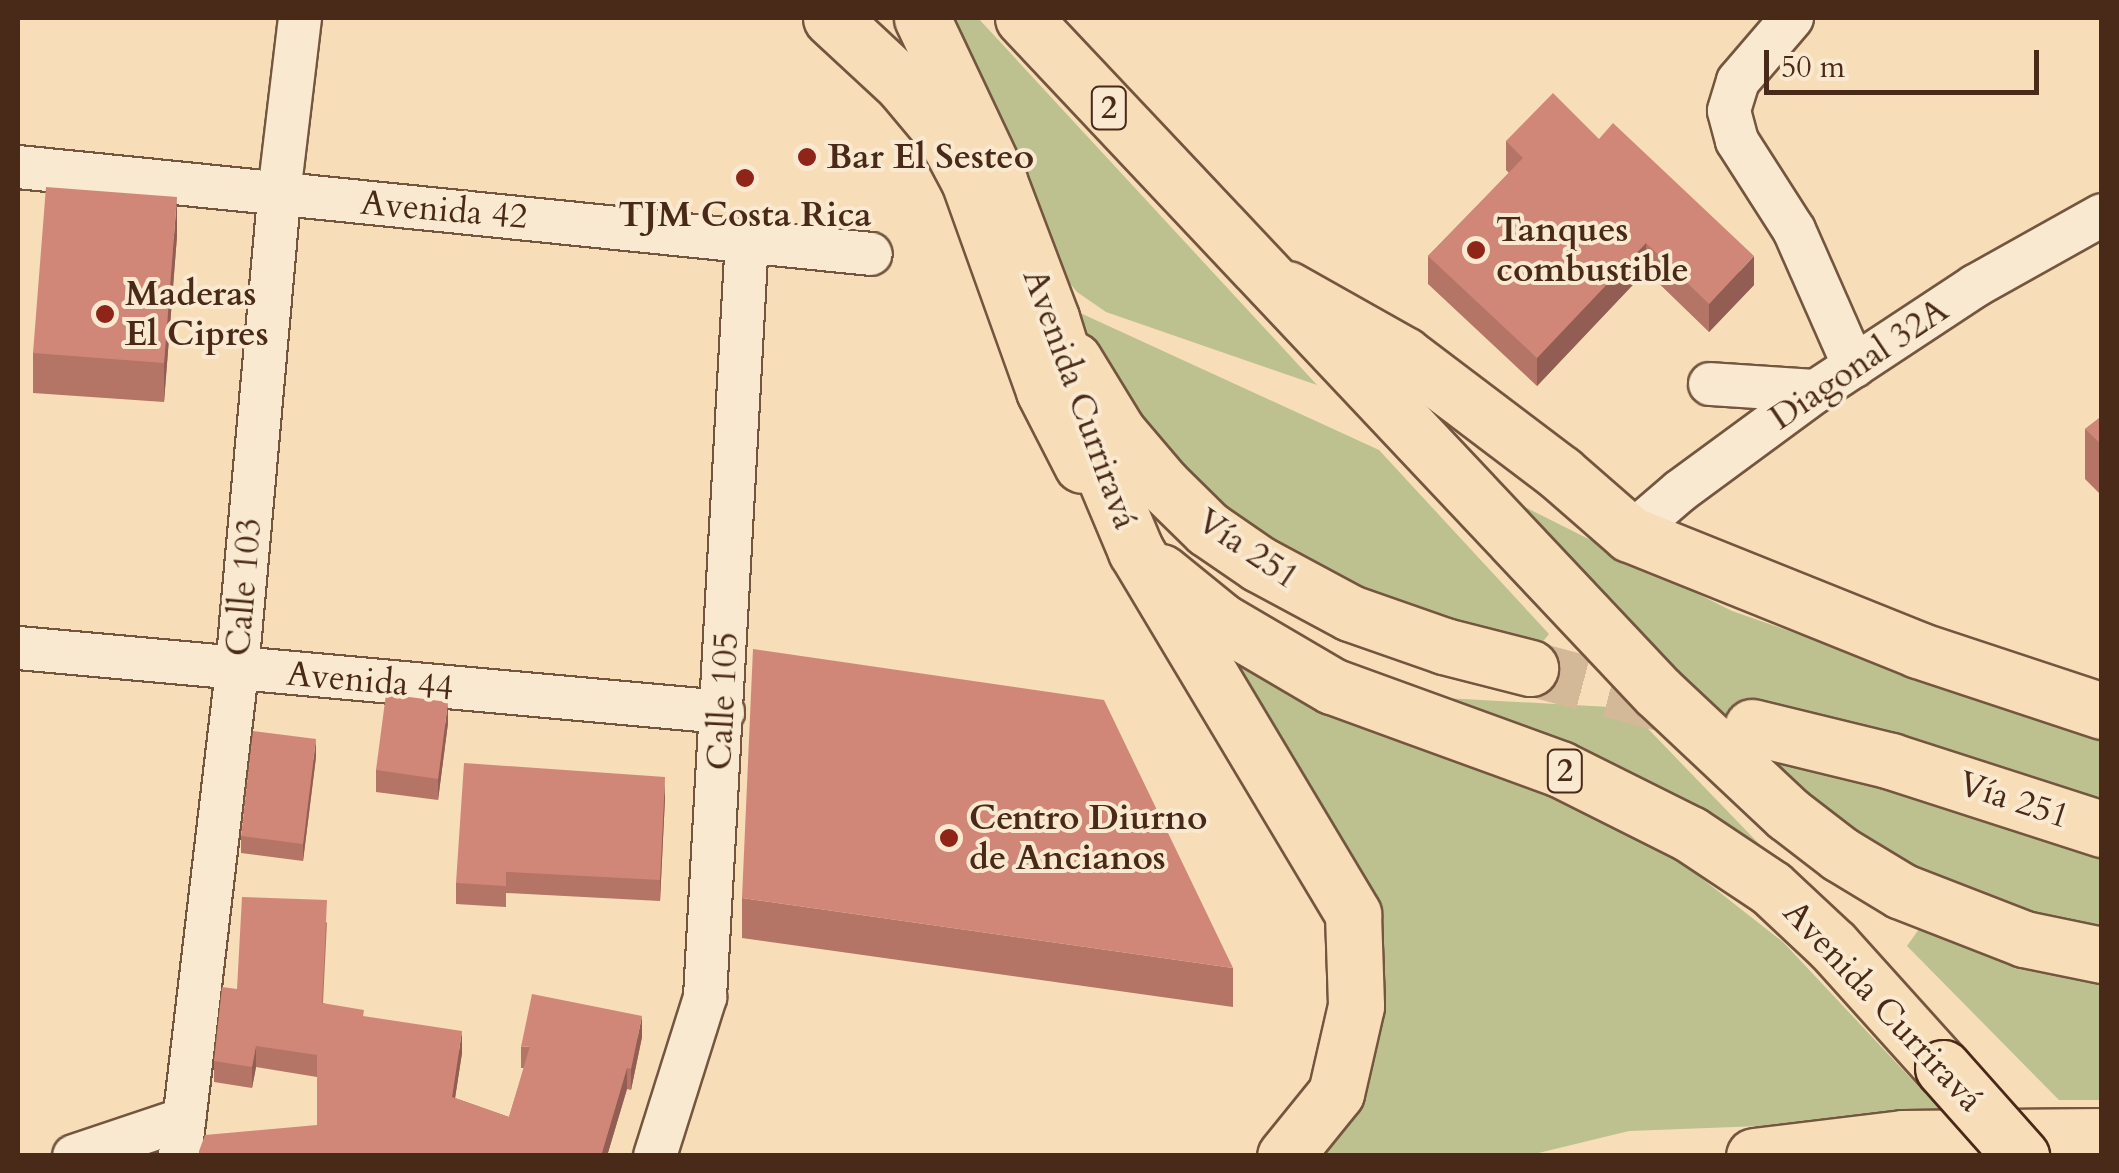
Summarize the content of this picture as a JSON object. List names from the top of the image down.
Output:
{
  "streets": {
    "main road": ["2", "Avenida Curriravá", "Vía 251"],
    "street": [
      "Avenida 42",
      "Diagonal 32A",
      "Calle 103",
      "Avenida 44",
      "Calle 105"
    ]
  },
  "crossings": [
    ["Avenida 42", "Calle 103"],
    ["Avenida 42", "Calle 105"],
    ["Avenida Curriravá", "Vía 251"],
    ["Calle 103", "Avenida 44"],
    ["Avenida 44", "Calle 105"]
  ],
  "places": [
    "Bar El Sesteo",
    "TJM Costa Rica",
    "Tanques combustible",
    "Maderas El Cipres",
    "Centro Diurno de Ancianos"
  ],
  "scale_bar": "50 m"
}
